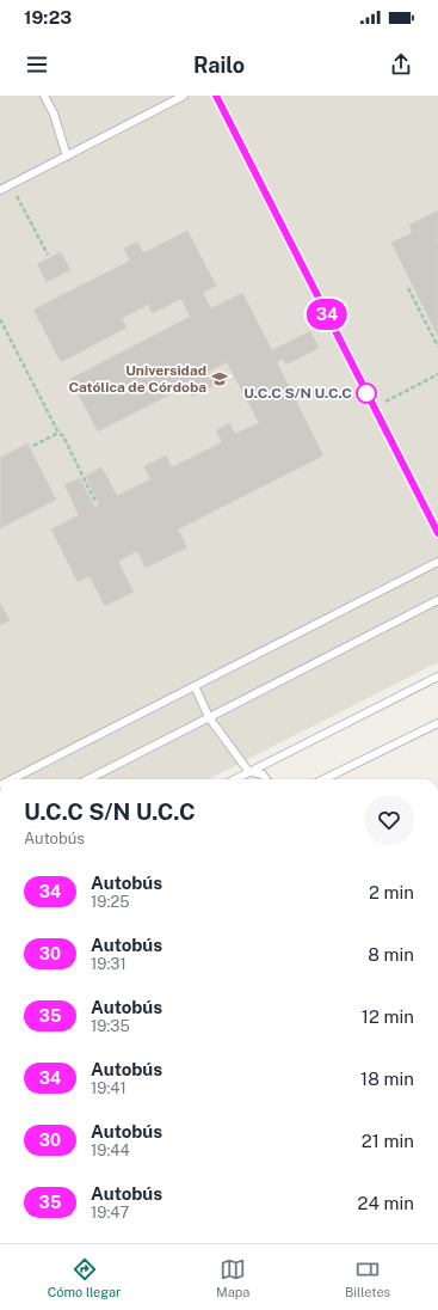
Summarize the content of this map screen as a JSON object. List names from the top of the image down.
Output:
{
  "places": {
    "school or university": ["Universidad Católica de Córdoba"],
    "other": ["U.C.C S/N U.C.C"]
  },
  "lines": ["bus line 34"],
  "page": {
    "status": "19:23",
    "header": "Railo",
    "on_map": "34",
    "heading": ["U.C.C S/N U.C.C", "Autobús"],
    "list": [
      {
        "mark": "34",
        "name": "Autobús",
        "note": "19:25",
        "value": "2 min"
      },
      {
        "mark": "30",
        "name": "Autobús",
        "note": "19:31",
        "value": "8 min"
      },
      {
        "mark": "35",
        "name": "Autobús",
        "note": "19:35",
        "value": "12 min"
      },
      {
        "mark": "34",
        "name": "Autobús",
        "note": "19:41",
        "value": "18 min"
      },
      {
        "mark": "30",
        "name": "Autobús",
        "note": "19:44",
        "value": "21 min"
      },
      {
        "mark": "35",
        "name": "Autobús",
        "note": "19:47",
        "value": "24 min"
      }
    ],
    "tabs": ["Cómo llegar", "Mapa", "Billetes"]
  }
}
